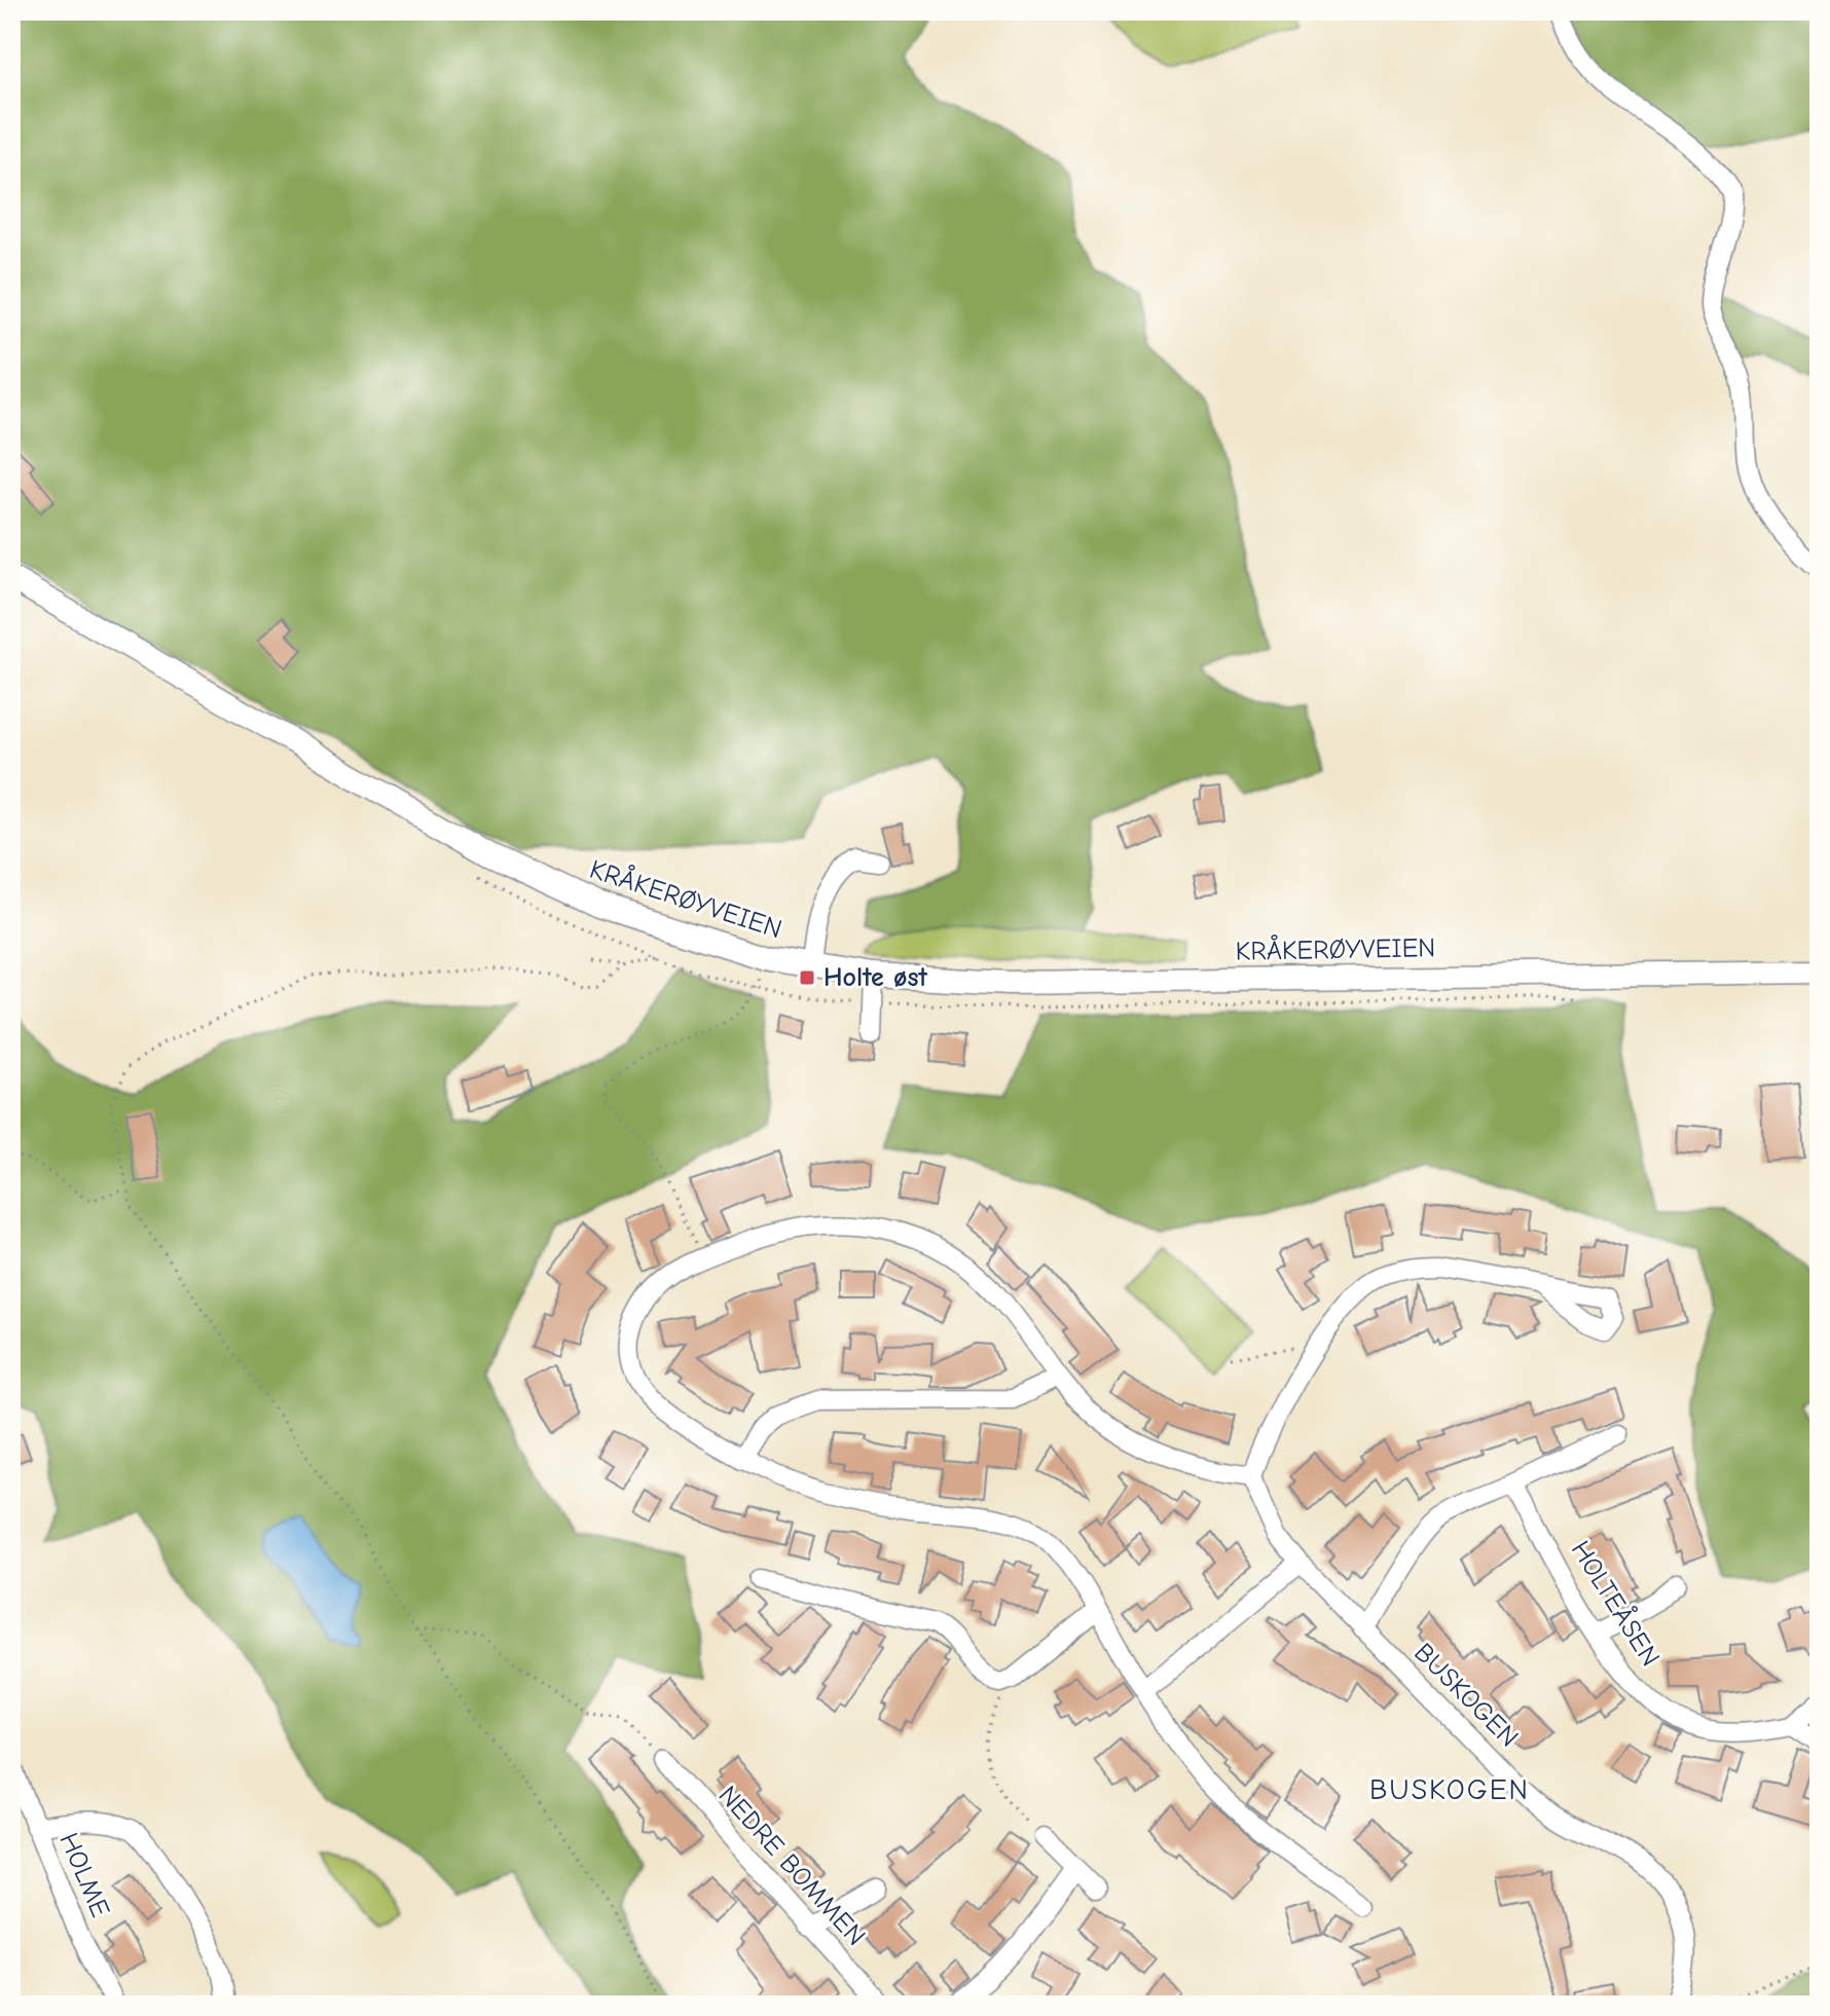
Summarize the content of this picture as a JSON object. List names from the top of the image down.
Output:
{
  "streets": {
    "main road": ["KRÅKERØYVEIEN"],
    "street": [
      "HOLTEÅSEN",
      "BUSKOGEN",
      "NEDRE BOMMEN",
      "HOLME"
    ]
  },
  "districts": ["BUSKOGEN"],
  "places": {
    "transit": ["Holte øst"]
  }
}
